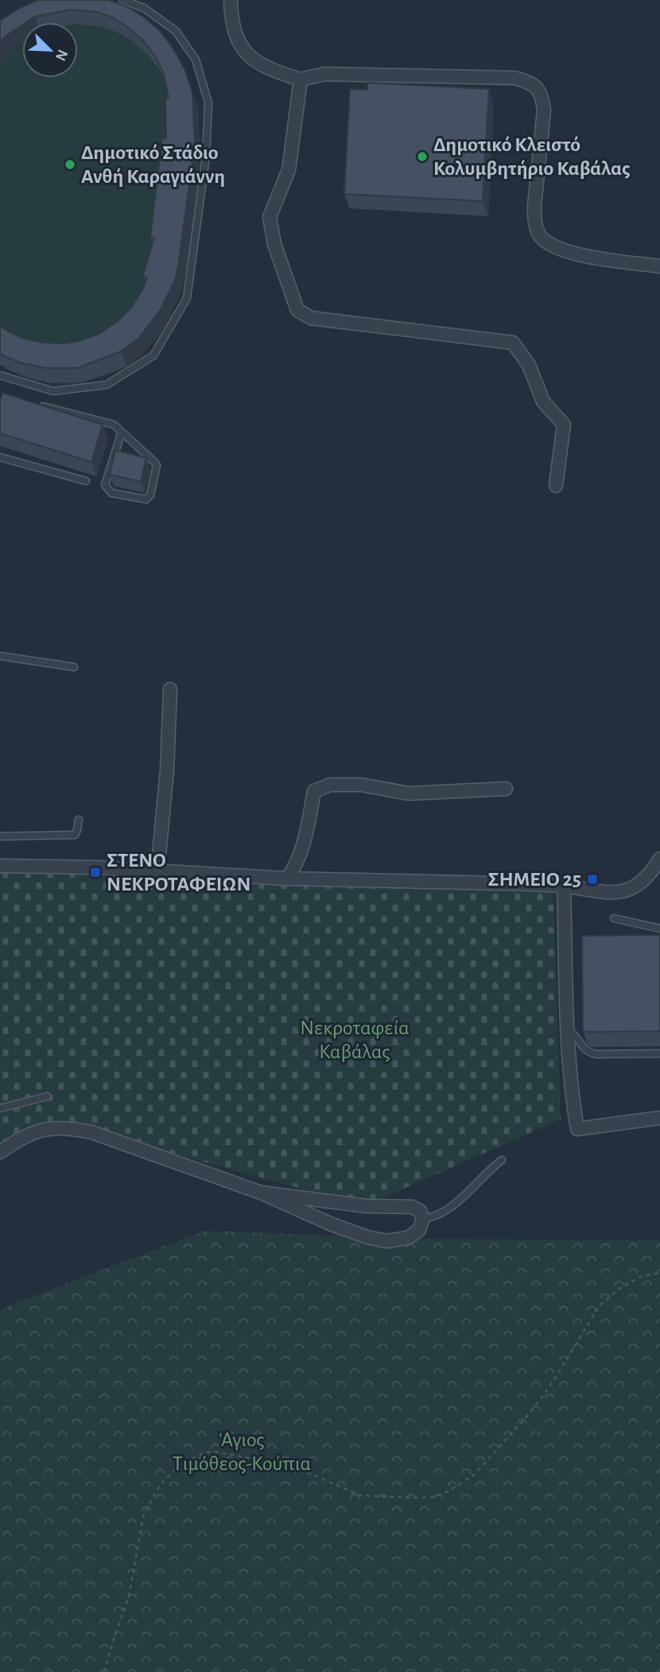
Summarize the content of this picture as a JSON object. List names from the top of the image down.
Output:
{
  "parks": ["Νεκροταφεία Καβάλας", "'Αγιος Τιμόθεος-Κούπια"],
  "places": {
    "other": ["Δημοτικό Κλειστό Κολυμβητήριο Καβάλας", "Δημοτικό Στάδιο Ανθή Καραγιάννη"],
    "transit": ["ΣΤΕΝΟ ΝΕΚΡΟΤΑΦΕΙΩΝ", "ΣΗΜΕΙΟ 25"]
  },
  "north": "bottom right"
}
